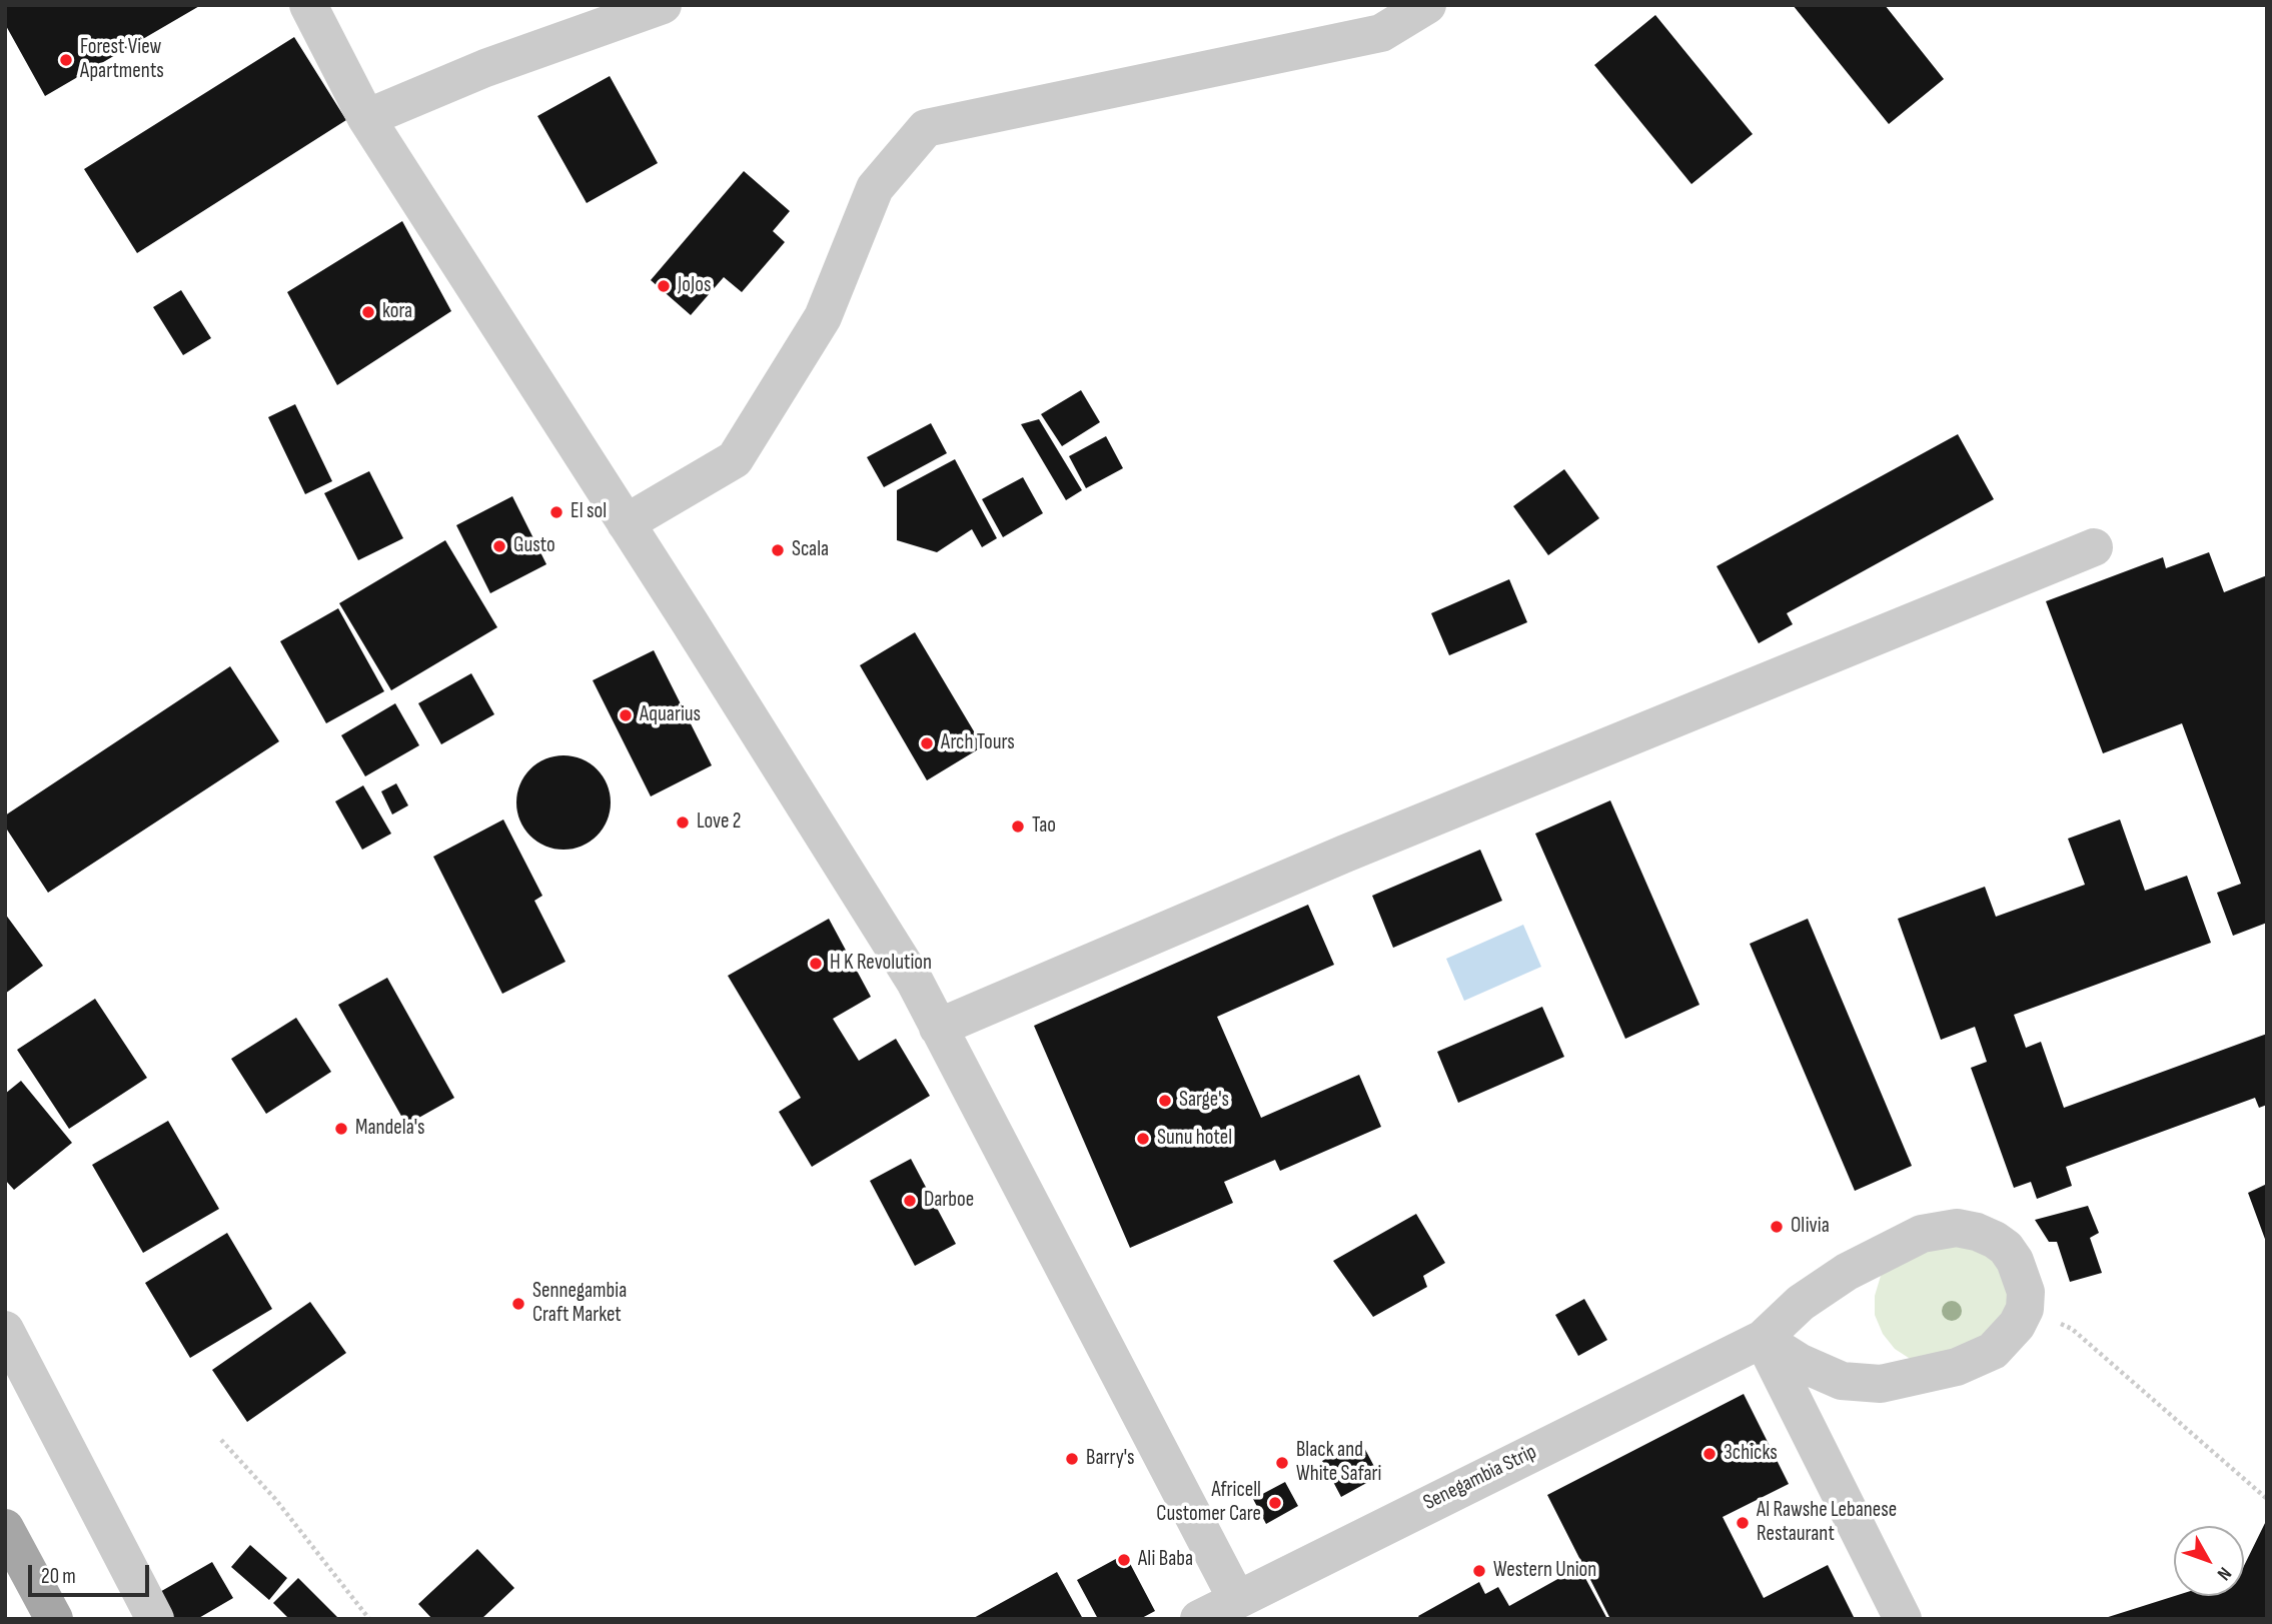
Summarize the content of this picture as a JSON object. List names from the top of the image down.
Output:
{
  "streets": {
    "street": ["Senegambia Strip"]
  },
  "places": [
    "Forest View Apartments",
    "JoJos",
    "kora",
    "El sol",
    "Gusto",
    "Scala",
    "Aquarius",
    "Arch Tours",
    "Love 2",
    "Tao",
    "H K Revolution",
    "Sarge's",
    "Mandela's",
    "Sunu hotel",
    "Darboe",
    "Olivia",
    "Sennegambia Craft Market",
    "3chicks",
    "Barry's",
    "Black and White Safari",
    "Africell Customer Care",
    "Al Rawshe Lebanese Restaurant",
    "Ali Baba",
    "Western Union"
  ],
  "scale_bar": "20 m",
  "north": "bottom right"
}
